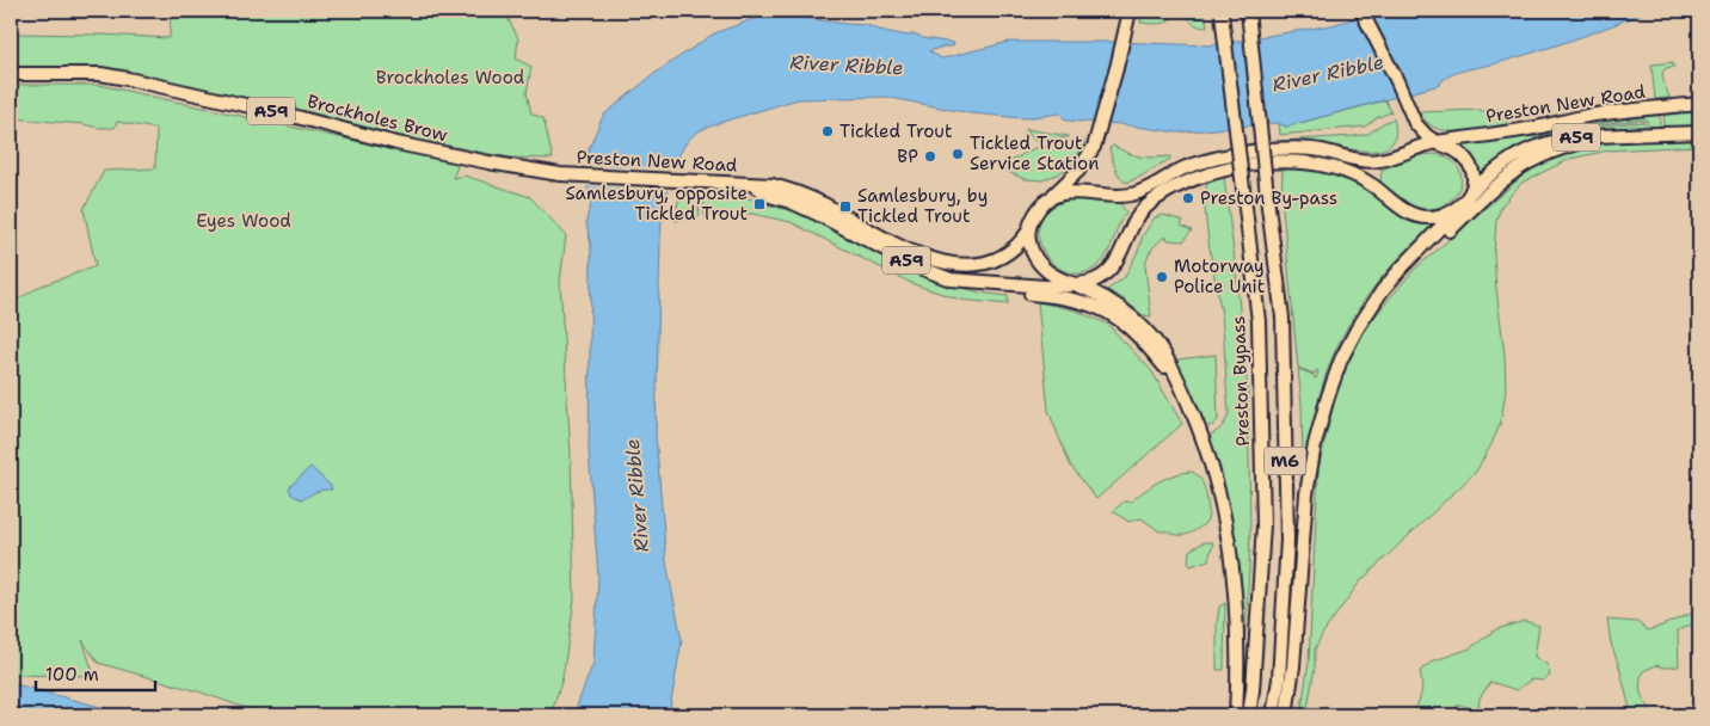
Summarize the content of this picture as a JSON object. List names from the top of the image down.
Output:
{
  "streets": {
    "highway": [
      "Preston New Road",
      "A59",
      "Brockholes Brow",
      "Preston Bypass",
      "M6"
    ]
  },
  "crossings": [
    ["Preston New Road", "Brockholes Brow"]
  ],
  "water": ["River Ribble"],
  "parks": ["Brockholes Wood", "Eyes Wood"],
  "places": {
    "other": [
      "Tickled Trout",
      "Tickled Trout Service Station",
      "BP",
      "Preston By-pass",
      "Motorway Police Unit"
    ],
    "transit": ["Samlesbury, opposite Tickled Trout", "Samlesbury, by Tickled Trout"]
  },
  "scale_bar": "100 m"
}
